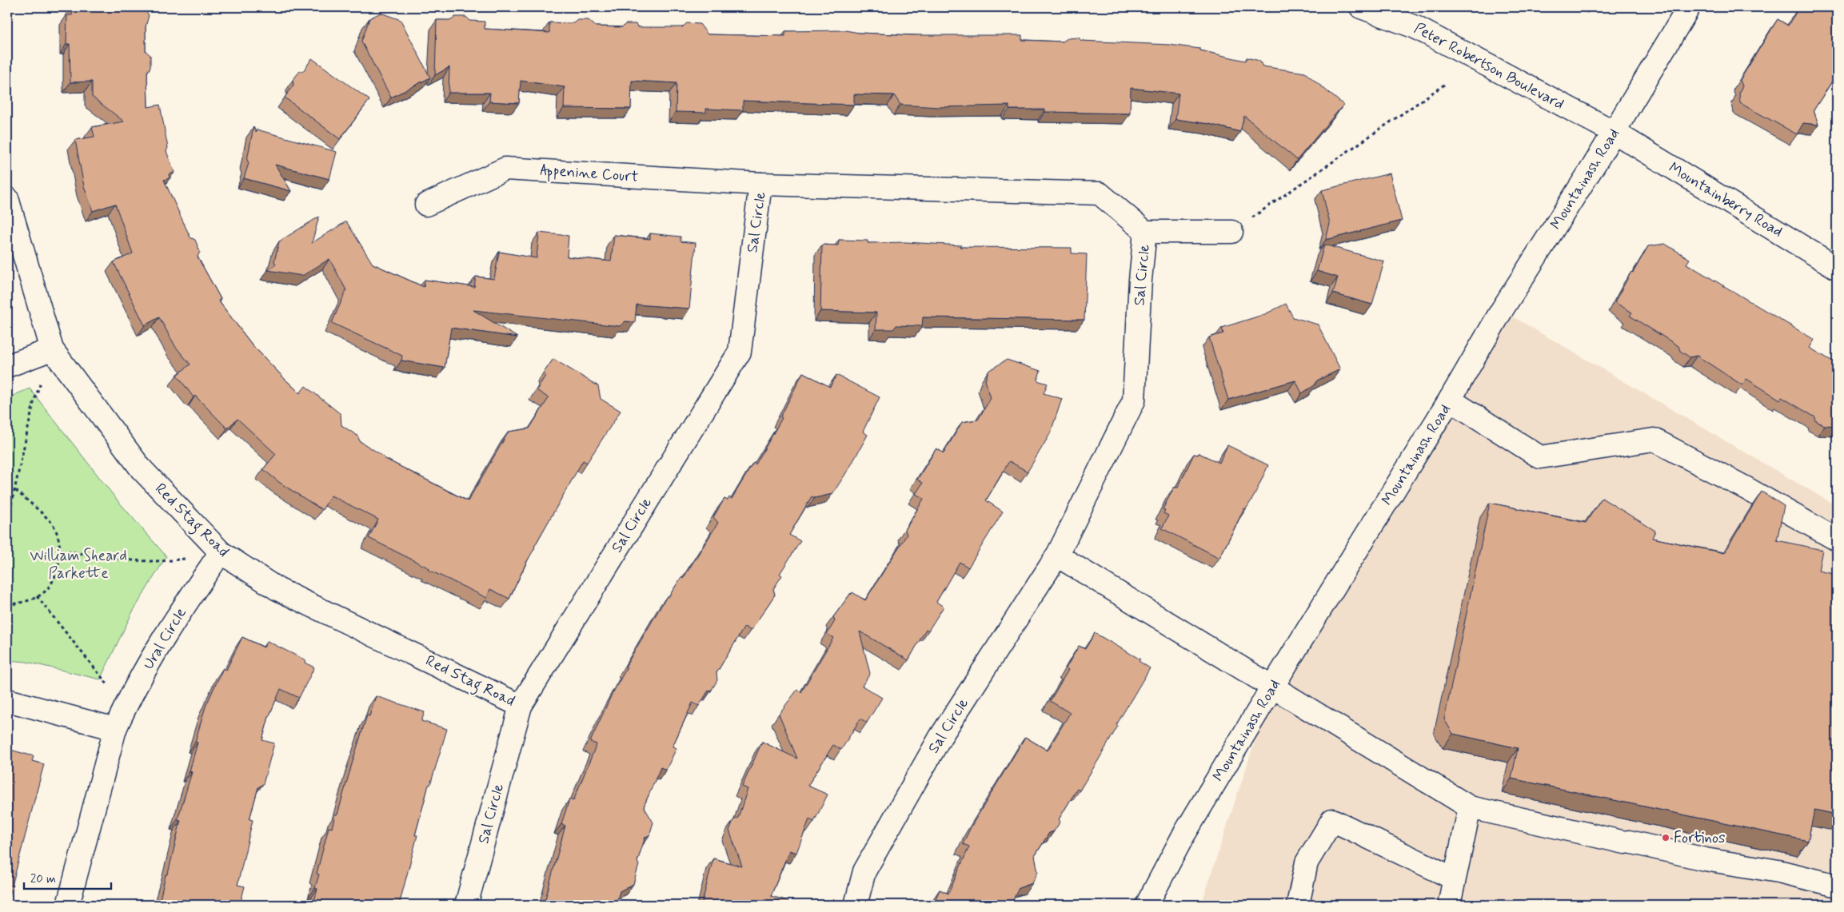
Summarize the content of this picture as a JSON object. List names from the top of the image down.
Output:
{
  "streets": {
    "street": [
      "Peter Robertson Boulevard",
      "Appenine Court",
      "Mountainash Road",
      "Mountainberry Road",
      "Sal Circle",
      "Red Stag Road",
      "Ural Circle"
    ]
  },
  "crossings": [
    ["Peter Robertson Boulevard", "Mountainash Road"],
    ["Peter Robertson Boulevard", "Mountainberry Road"],
    ["Appenine Court", "Sal Circle"],
    ["Mountainash Road", "Mountainberry Road"],
    ["Sal Circle", "Red Stag Road"],
    ["Red Stag Road", "Ural Circle"]
  ],
  "parks": ["William Sheard Parkette"],
  "places": ["Fortinos"],
  "scale_bar": "20 m"
}
